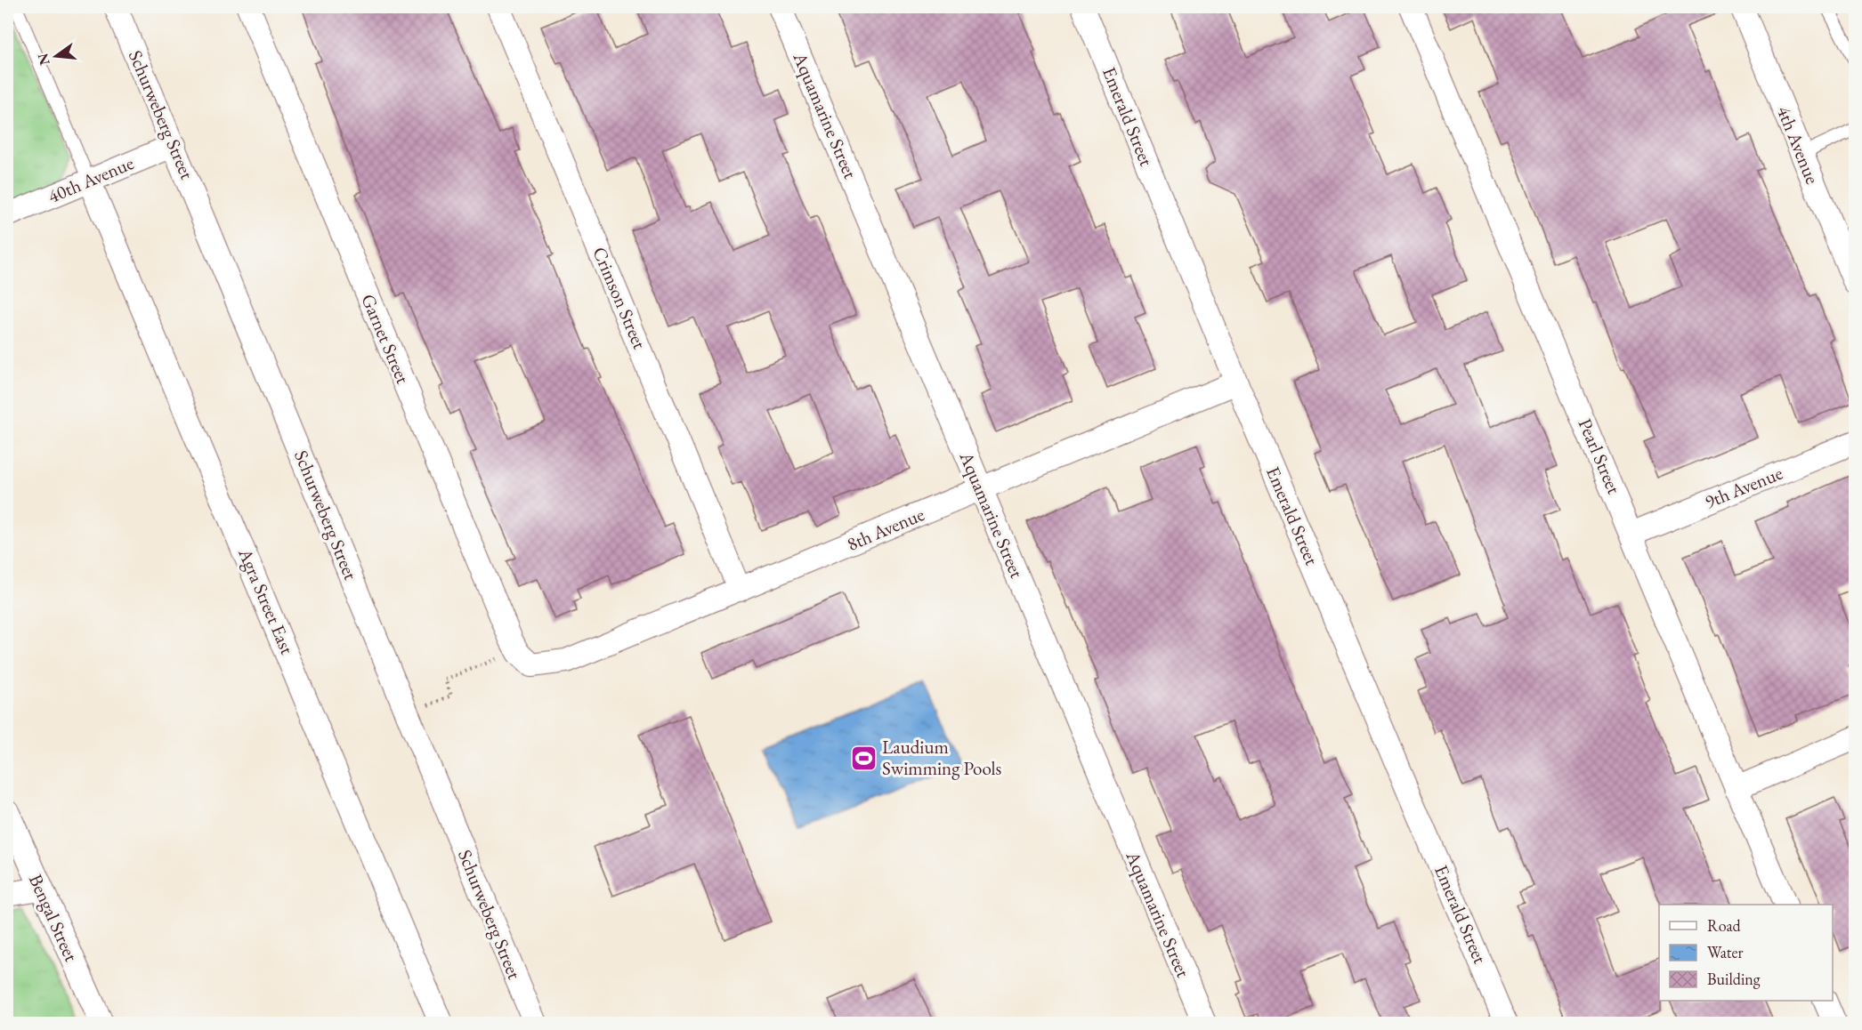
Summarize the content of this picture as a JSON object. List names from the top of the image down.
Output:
{
  "streets": {
    "street": [
      "Schurweberg Street",
      "Aquamarine Street",
      "Emerald Street",
      "4th Avenue",
      "40th Avenue",
      "Crimson Street",
      "Garnet Street",
      "Pearl Street",
      "9th Avenue",
      "8th Avenue",
      "Agra Street East",
      "Bengal Street"
    ]
  },
  "crossings": [
    ["Schurweberg Street", "40th Avenue"],
    ["Aquamarine Street", "8th Avenue"],
    ["Emerald Street", "8th Avenue"],
    ["40th Avenue", "Agra Street East"],
    ["Crimson Street", "8th Avenue"],
    ["Garnet Street", "8th Avenue"],
    ["Pearl Street", "9th Avenue"]
  ],
  "places": {
    "sports": ["Laudium Swimming Pools"]
  },
  "legend": ["Road", "Water", "Building"],
  "north": "left"
}
